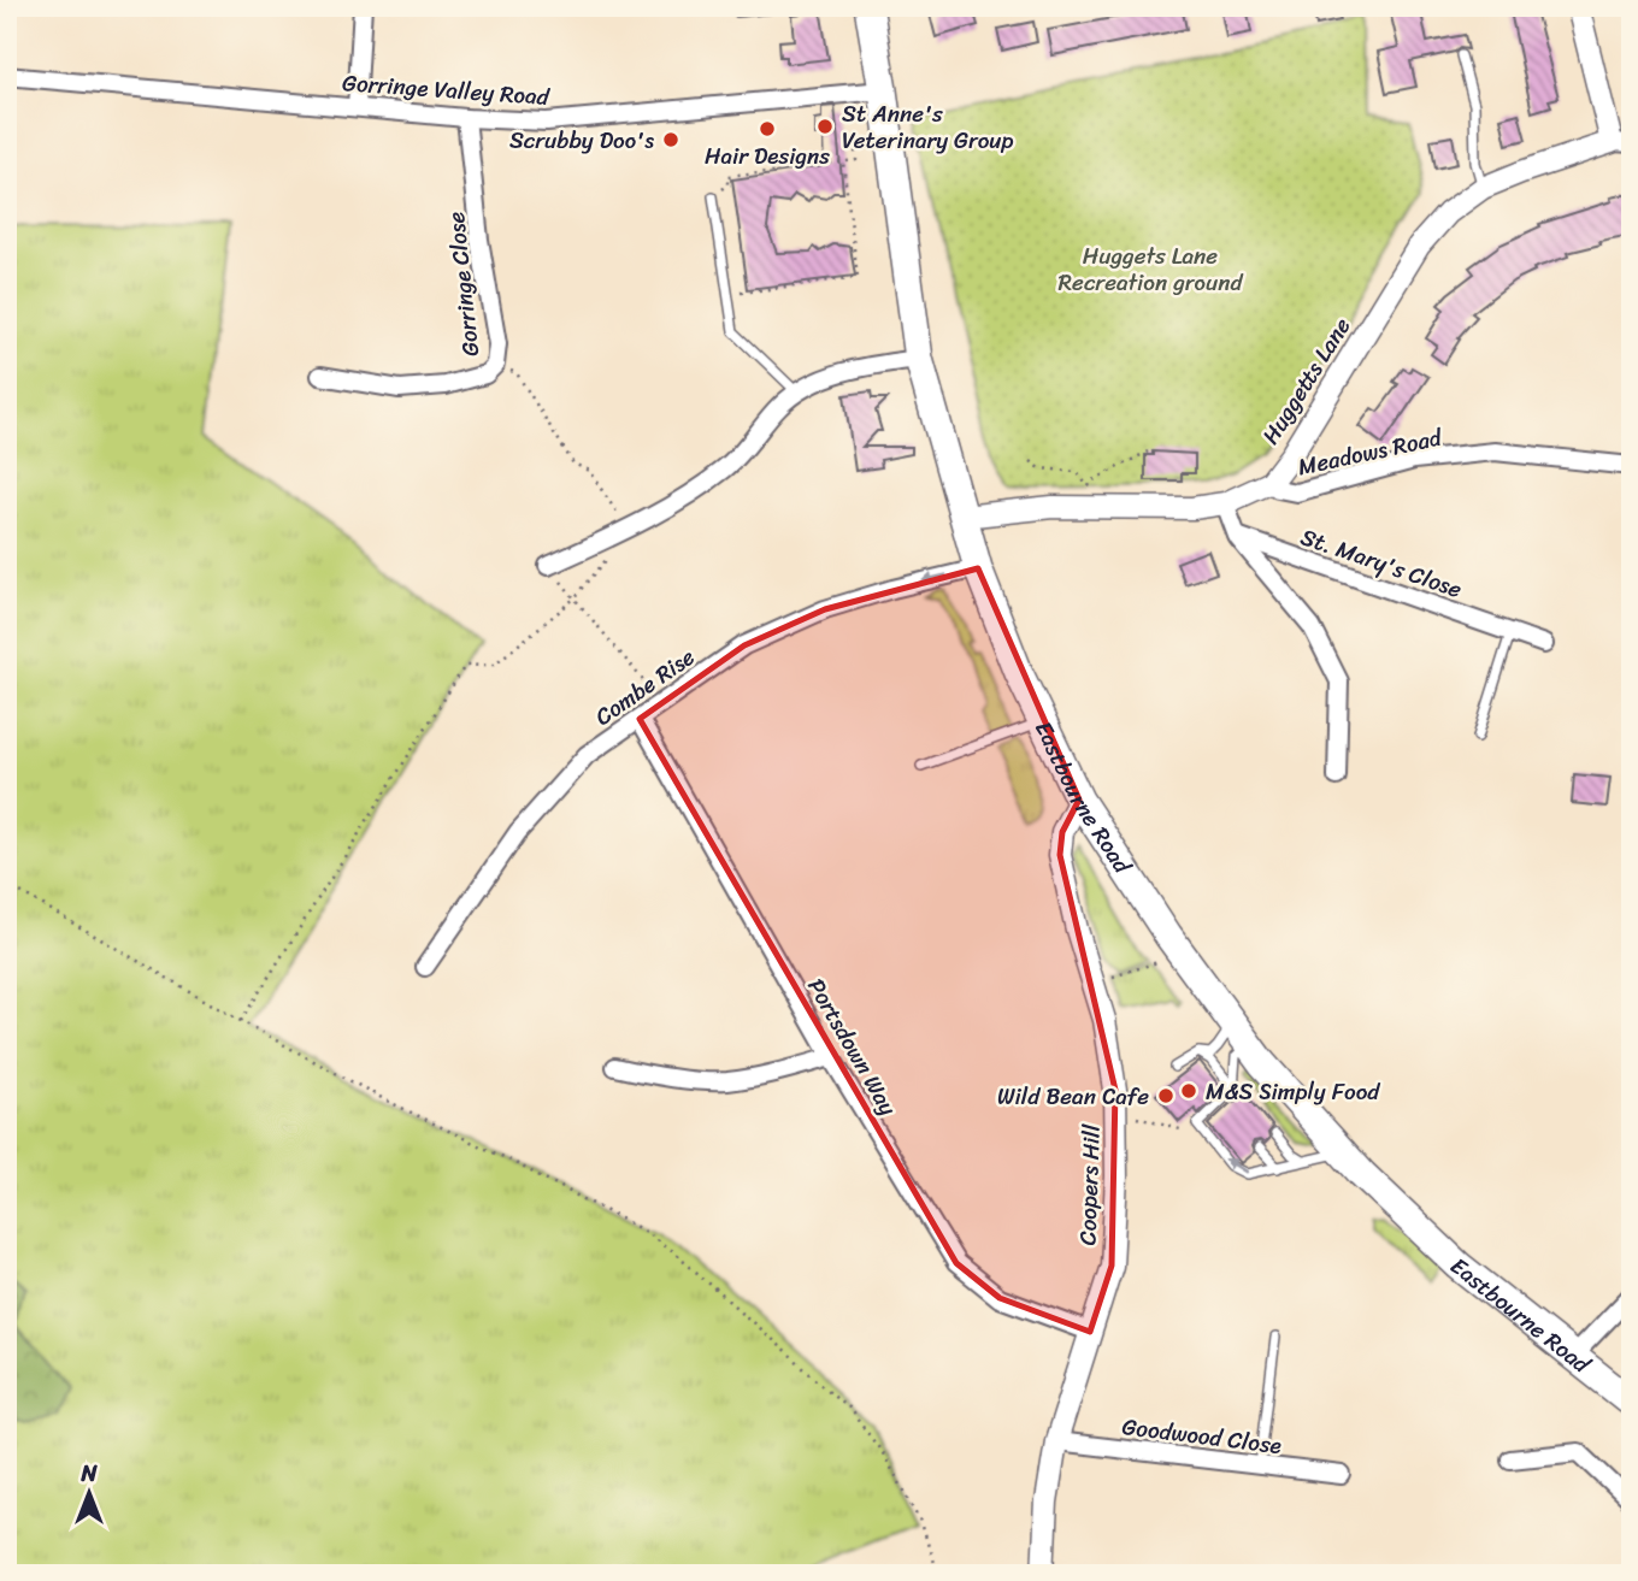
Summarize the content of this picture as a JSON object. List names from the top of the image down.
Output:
{
  "streets": {
    "main road": ["Eastbourne Road"],
    "street": [
      "Gorringe Valley Road",
      "Gorringe Close",
      "Huggetts Lane",
      "Meadows Road",
      "St. Mary's Close",
      "Combe Rise",
      "Portsdown Way",
      "Coopers Hill",
      "Goodwood Close"
    ]
  },
  "crossings": [
    ["Gorringe Valley Road", "Gorringe Close"],
    ["Gorringe Valley Road", "Eastbourne Road"],
    ["Huggetts Lane", "Meadows Road"],
    ["Huggetts Lane", "Eastbourne Road"],
    ["Combe Rise", "Eastbourne Road"],
    ["Combe Rise", "Portsdown Way"],
    ["Eastbourne Road", "Coopers Hill"],
    ["Portsdown Way", "Coopers Hill"],
    ["Coopers Hill", "Goodwood Close"]
  ],
  "one_way": ["Combe Rise"],
  "parks": ["Huggets Lane Recreation ground"],
  "places": [
    "St Anne's Veterinary Group",
    "Hair Designs",
    "Scrubby Doo's",
    "M&S Simply Food",
    "Wild Bean Cafe"
  ],
  "north": "top"
}
